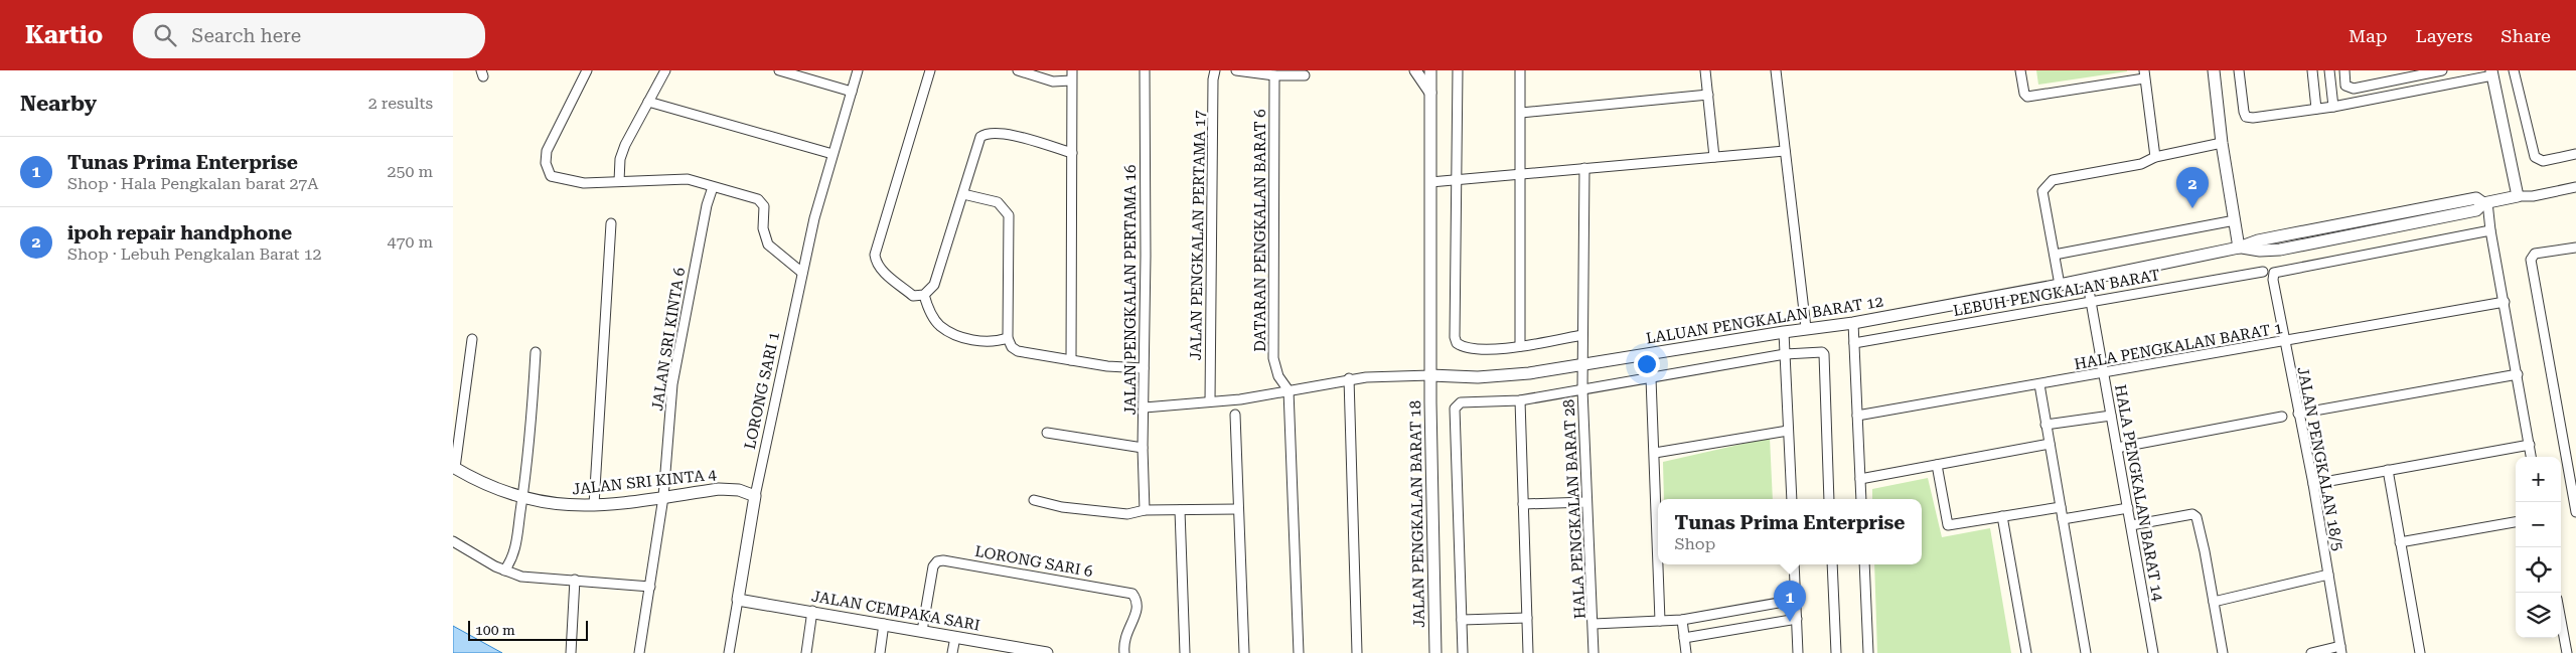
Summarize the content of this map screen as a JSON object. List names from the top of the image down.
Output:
{
  "streets": {
    "street": [
      "DATARAN PENGKALAN BARAT 6",
      "JALAN PENGKALAN PERTAMA 17",
      "JALAN PENGKALAN PERTAMA 16",
      "LEBUH PENGKALAN BARAT",
      "LALUAN PENGKALAN BARAT 12",
      "JALAN SRI KINTA 6",
      "HALA PENGKALAN BARAT 1",
      "LORONG SARI 1",
      "JALAN PENGKALAN 18/5",
      "JALAN SRI KINTA 4",
      "HALA PENGKALAN BARAT 14",
      "HALA PENGKALAN BARAT 28",
      "JALAN PENGKALAN BARAT 18",
      "LORONG SARI 6",
      "JALAN CEMPAKA SARI"
    ]
  },
  "crossings": [
    ["DATARAN PENGKALAN BARAT 6", "LALUAN PENGKALAN BARAT 12"],
    ["JALAN PENGKALAN PERTAMA 17", "LALUAN PENGKALAN BARAT 12"],
    ["JALAN PENGKALAN PERTAMA 16", "LALUAN PENGKALAN BARAT 12"],
    ["LEBUH PENGKALAN BARAT", "HALA PENGKALAN BARAT 14"],
    ["LALUAN PENGKALAN BARAT 12", "HALA PENGKALAN BARAT 14"],
    ["LALUAN PENGKALAN BARAT 12", "HALA PENGKALAN BARAT 28"],
    ["LALUAN PENGKALAN BARAT 12", "JALAN PENGKALAN BARAT 18"],
    ["JALAN SRI KINTA 6", "JALAN SRI KINTA 4"],
    ["HALA PENGKALAN BARAT 1", "JALAN PENGKALAN 18/5"],
    ["HALA PENGKALAN BARAT 1", "HALA PENGKALAN BARAT 14"],
    ["LORONG SARI 1", "JALAN SRI KINTA 4"],
    ["LORONG SARI 1", "JALAN CEMPAKA SARI"],
    ["LORONG SARI 6", "JALAN CEMPAKA SARI"]
  ],
  "scale_bar": "100 m",
  "page": {
    "header": "Kartio",
    "search": "Search here",
    "nav": ["Map", "Layers", "Share"],
    "heading": ["Nearby", "2 results"],
    "list": [
      {
        "mark": "1",
        "name": "Tunas Prima Enterprise",
        "note": "Shop · Hala Pengkalan barat 27A",
        "value": "250 m"
      },
      {
        "mark": "2",
        "name": "ipoh repair handphone",
        "note": "Shop · Lebuh Pengkalan Barat 12",
        "value": "470 m"
      }
    ],
    "pins": ["2", "1"],
    "map_buttons": ["+", "−"],
    "popup": ["Tunas Prima Enterprise", "Shop"],
    "scale": "100 m"
  }
}
